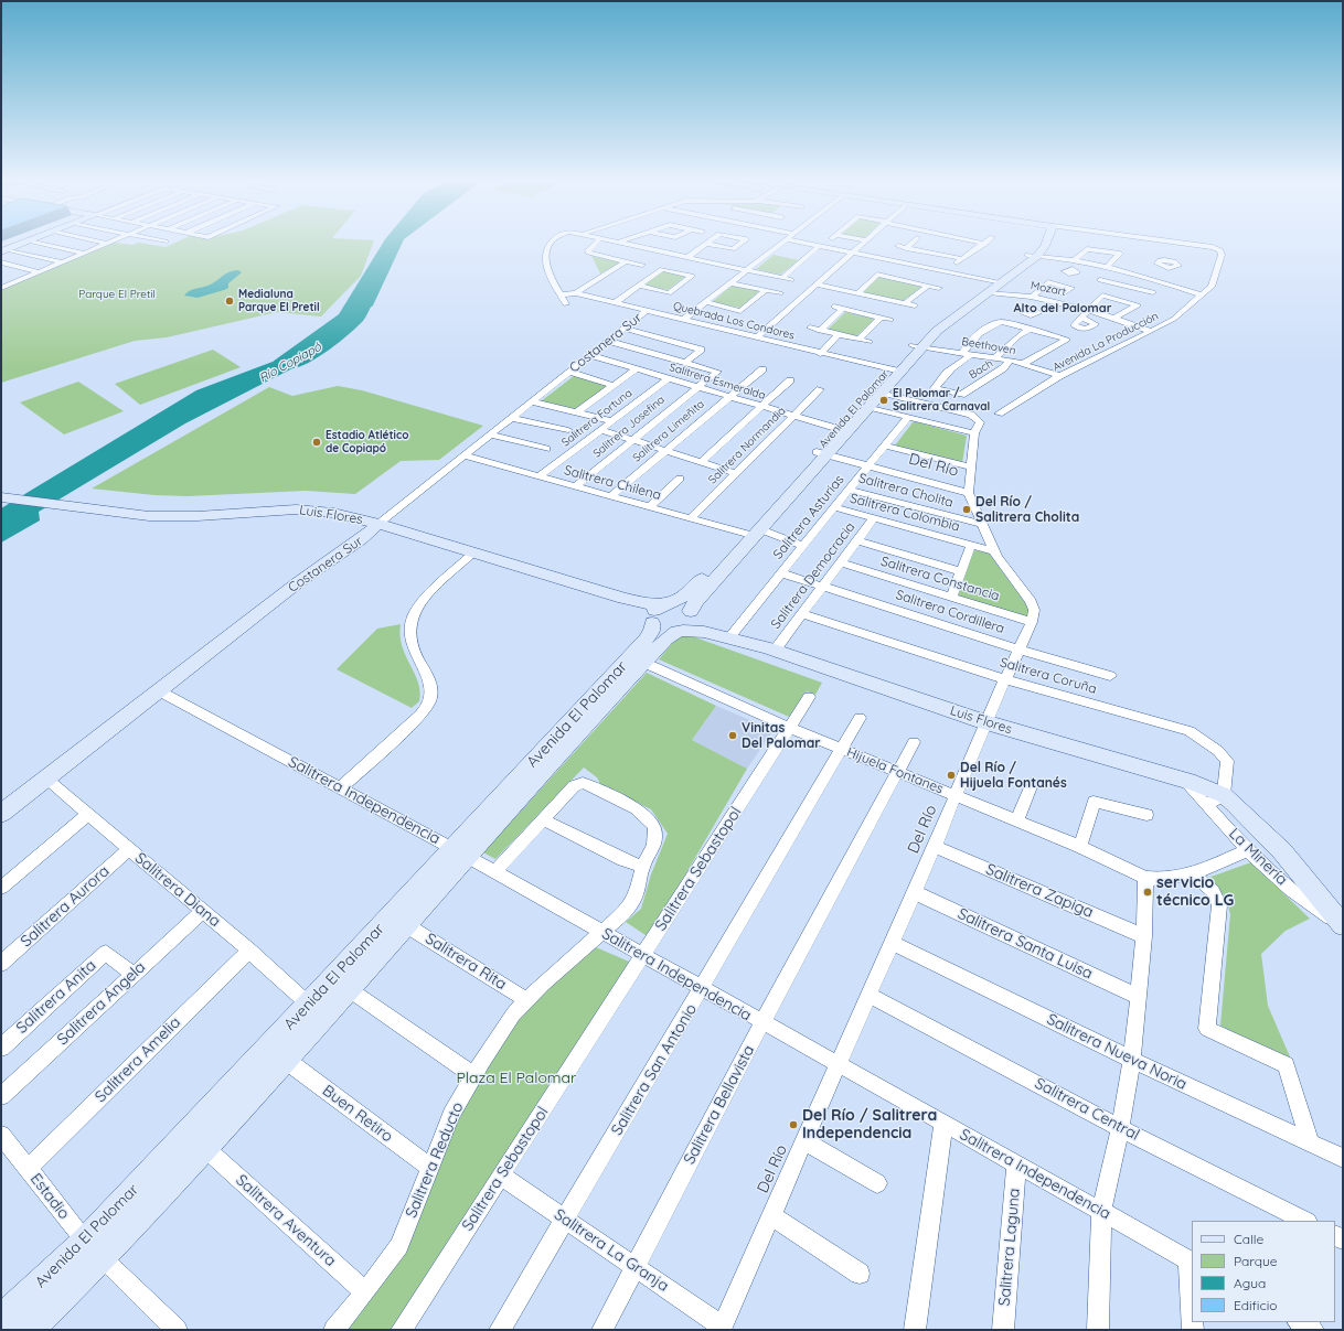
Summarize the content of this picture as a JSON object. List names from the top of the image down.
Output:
{
  "streets": {
    "street": [
      "Mozart",
      "Quebrada Los Condores",
      "Avenida La Producción",
      "Costanera Sur",
      "Beethoven",
      "Bach",
      "Salitrera Esmeralda",
      "Avenida El Palomar",
      "Salitrera Fortuna",
      "Salitrera Josefina",
      "Salitrera Limeñita",
      "Salitrera Normandia",
      "Del Río",
      "Salitrera Chilena",
      "Salitrera Cholita",
      "Salitrera Colombia",
      "Luis Flores",
      "Salitrera Asturias",
      "Salitrera Democracia",
      "Salitrera Constancia",
      "Salitrera Cordillera",
      "Salitrera Coruña",
      "Hijuela Fontanes",
      "Salitrera Independencia",
      "La Minería",
      "Salitrera Sebastopol",
      "Salitrera Diana",
      "Salitrera Zapiga",
      "Salitrera Aurora",
      "Salitrera Santa Luisa",
      "Salitrera Rita",
      "Salitrera Anita",
      "Salitrera Ángela",
      "Salitrera Nueva Noria",
      "Salitrera Amelia",
      "Salitrera San Antonio",
      "Salitrera Bellavista",
      "Salitrera Central",
      "Buen Retiro",
      "Salitrera Reducto",
      "Estadio",
      "Salitrera Aventura",
      "Salitrera Laguna",
      "Salitrera La Granja"
    ]
  },
  "crossings": [
    ["Mozart", "Avenida La Producción"],
    ["Mozart", "Avenida El Palomar"],
    ["Quebrada Los Condores", "Costanera Sur"],
    ["Quebrada Los Condores", "Avenida El Palomar"],
    ["Avenida La Producción", "Beethoven"],
    ["Costanera Sur", "Salitrera Esmeralda"],
    ["Costanera Sur", "Salitrera Chilena"],
    ["Costanera Sur", "Luis Flores"],
    ["Costanera Sur", "Salitrera Independencia"],
    ["Costanera Sur", "Salitrera Diana"],
    ["Beethoven", "Bach"],
    ["Beethoven", "Avenida El Palomar"],
    ["Salitrera Esmeralda", "Avenida El Palomar"],
    ["Salitrera Esmeralda", "Salitrera Fortuna"],
    ["Salitrera Esmeralda", "Salitrera Josefina"],
    ["Salitrera Esmeralda", "Salitrera Limeñita"],
    ["Salitrera Esmeralda", "Salitrera Normandia"],
    ["Avenida El Palomar", "Del Río"],
    ["Avenida El Palomar", "Salitrera Chilena"],
    ["Avenida El Palomar", "Luis Flores"],
    ["Avenida El Palomar", "Hijuela Fontanes"],
    ["Avenida El Palomar", "Salitrera Independencia"],
    ["Avenida El Palomar", "Salitrera Diana"],
    ["Avenida El Palomar", "Salitrera Rita"],
    ["Avenida El Palomar", "Buen Retiro"],
    ["Avenida El Palomar", "Estadio"],
    ["Avenida El Palomar", "Salitrera Aventura"],
    ["Salitrera Fortuna", "Salitrera Chilena"],
    ["Salitrera Josefina", "Salitrera Chilena"],
    ["Salitrera Limeñita", "Salitrera Chilena"],
    ["Salitrera Normandia", "Salitrera Chilena"],
    ["Del Río", "Salitrera Cholita"],
    ["Del Río", "Salitrera Colombia"],
    ["Del Río", "Luis Flores"],
    ["Del Río", "Salitrera Asturias"],
    ["Del Río", "Salitrera Constancia"],
    ["Del Río", "Salitrera Cordillera"],
    ["Del Río", "Salitrera Coruña"],
    ["Del Río", "Hijuela Fontanes"],
    ["Del Río", "Salitrera Independencia"],
    ["Del Río", "Salitrera Zapiga"],
    ["Del Río", "Salitrera Santa Luisa"],
    ["Del Río", "Salitrera Nueva Noria"],
    ["Del Río", "Salitrera Central"],
    ["Del Río", "Salitrera La Granja"],
    ["Salitrera Chilena", "Salitrera Asturias"],
    ["Salitrera Cholita", "Salitrera Asturias"],
    ["Salitrera Colombia", "Salitrera Asturias"],
    ["Salitrera Colombia", "Salitrera Democracia"],
    ["Luis Flores", "Salitrera Asturias"],
    ["Luis Flores", "Salitrera Democracia"],
    ["Luis Flores", "La Minería"],
    ["Salitrera Asturias", "Salitrera Cordillera"],
    ["Salitrera Democracia", "Salitrera Constancia"],
    ["Salitrera Democracia", "Salitrera Cordillera"],
    ["Salitrera Democracia", "Salitrera Coruña"],
    ["Salitrera Coruña", "La Minería"],
    ["Hijuela Fontanes", "La Minería"],
    ["Hijuela Fontanes", "Salitrera Sebastopol"],
    ["Hijuela Fontanes", "Salitrera San Antonio"],
    ["Hijuela Fontanes", "Salitrera Bellavista"],
    ["Salitrera Independencia", "Salitrera Sebastopol"],
    ["Salitrera Independencia", "Salitrera San Antonio"],
    ["Salitrera Independencia", "Salitrera Bellavista"],
    ["Salitrera Independencia", "Salitrera Reducto"],
    ["Salitrera Independencia", "Salitrera Laguna"],
    ["Salitrera Sebastopol", "Salitrera La Granja"],
    ["Salitrera Diana", "Salitrera Aurora"],
    ["Salitrera Diana", "Salitrera Ángela"],
    ["Salitrera Diana", "Salitrera Amelia"],
    ["Salitrera Rita", "Salitrera Reducto"],
    ["Salitrera Anita", "Salitrera Ángela"],
    ["Salitrera Amelia", "Estadio"],
    ["Salitrera San Antonio", "Salitrera La Granja"],
    ["Salitrera Bellavista", "Salitrera La Granja"],
    ["Buen Retiro", "Salitrera Reducto"],
    ["Salitrera Reducto", "Salitrera Aventura"]
  ],
  "districts": ["Alto del Palomar"],
  "water": ["Río Copiapó"],
  "parks": ["Parque El Pretil", "Plaza El Palomar"],
  "places": [
    "Medialuna Parque El Pretil",
    "El Palomar / Salitrera Carnaval",
    "Estadio Atlético de Copiapó",
    "Del Río / Salitrera Cholita",
    "Vinitas Del Palomar",
    "Del Río / Hijuela Fontanés",
    "servicio técnico LG",
    "Del Río / Salitrera Independencia"
  ],
  "legend": [
    "Calle",
    "Parque",
    "Agua",
    "Edificio"
  ]
}
